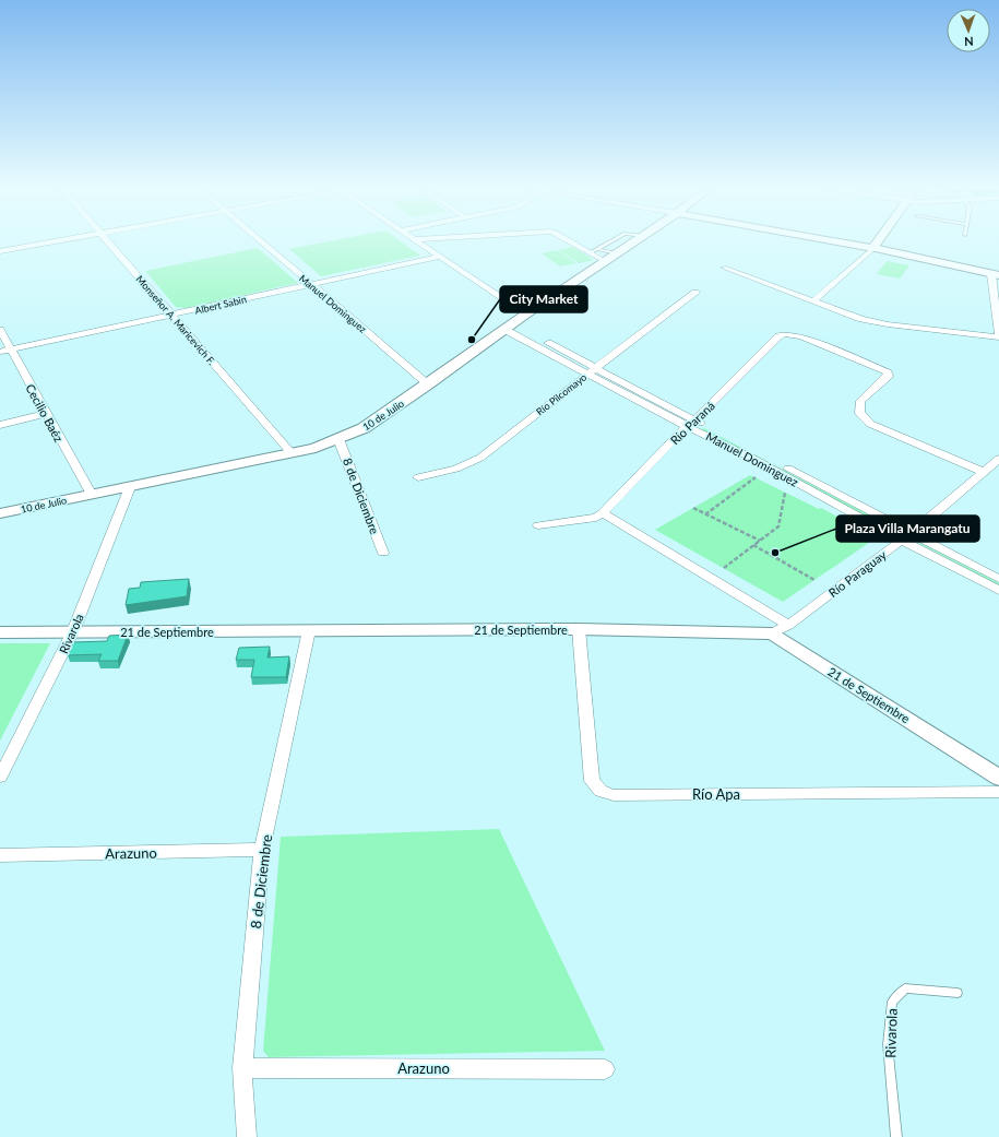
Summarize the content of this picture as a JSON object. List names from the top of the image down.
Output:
{
  "streets": {
    "main road": ["10 de Julio"],
    "street": [
      "Manuel Dominguez",
      "Albert Sabin",
      "Monseñor A. Maricevich F.",
      "Río Pilcomayo",
      "Cecilio Baéz",
      "Río Paraná",
      "8 de Diciembre",
      "Río Paraguay",
      "21 de Septiembre",
      "Rivarola",
      "Río Apa",
      "Arazuno"
    ]
  },
  "crossings": [
    ["Manuel Dominguez", "Albert Sabin"],
    ["Manuel Dominguez", "Río Pilcomayo"],
    ["Manuel Dominguez", "10 de Julio"],
    ["Manuel Dominguez", "Río Paraná"],
    ["Manuel Dominguez", "Río Paraguay"],
    ["Albert Sabin", "Monseñor A. Maricevich F."],
    ["Albert Sabin", "Cecilio Baéz"],
    ["Monseñor A. Maricevich F.", "10 de Julio"],
    ["Cecilio Baéz", "10 de Julio"],
    ["10 de Julio", "8 de Diciembre"],
    ["10 de Julio", "Rivarola"],
    ["Río Paraná", "Río Paraguay"],
    ["8 de Diciembre", "21 de Septiembre"],
    ["8 de Diciembre", "Arazuno"],
    ["Río Paraguay", "21 de Septiembre"],
    ["21 de Septiembre", "Rivarola"],
    ["21 de Septiembre", "Río Apa"]
  ],
  "places": ["City Market", "Plaza Villa Marangatu"],
  "north": "bottom"
}
